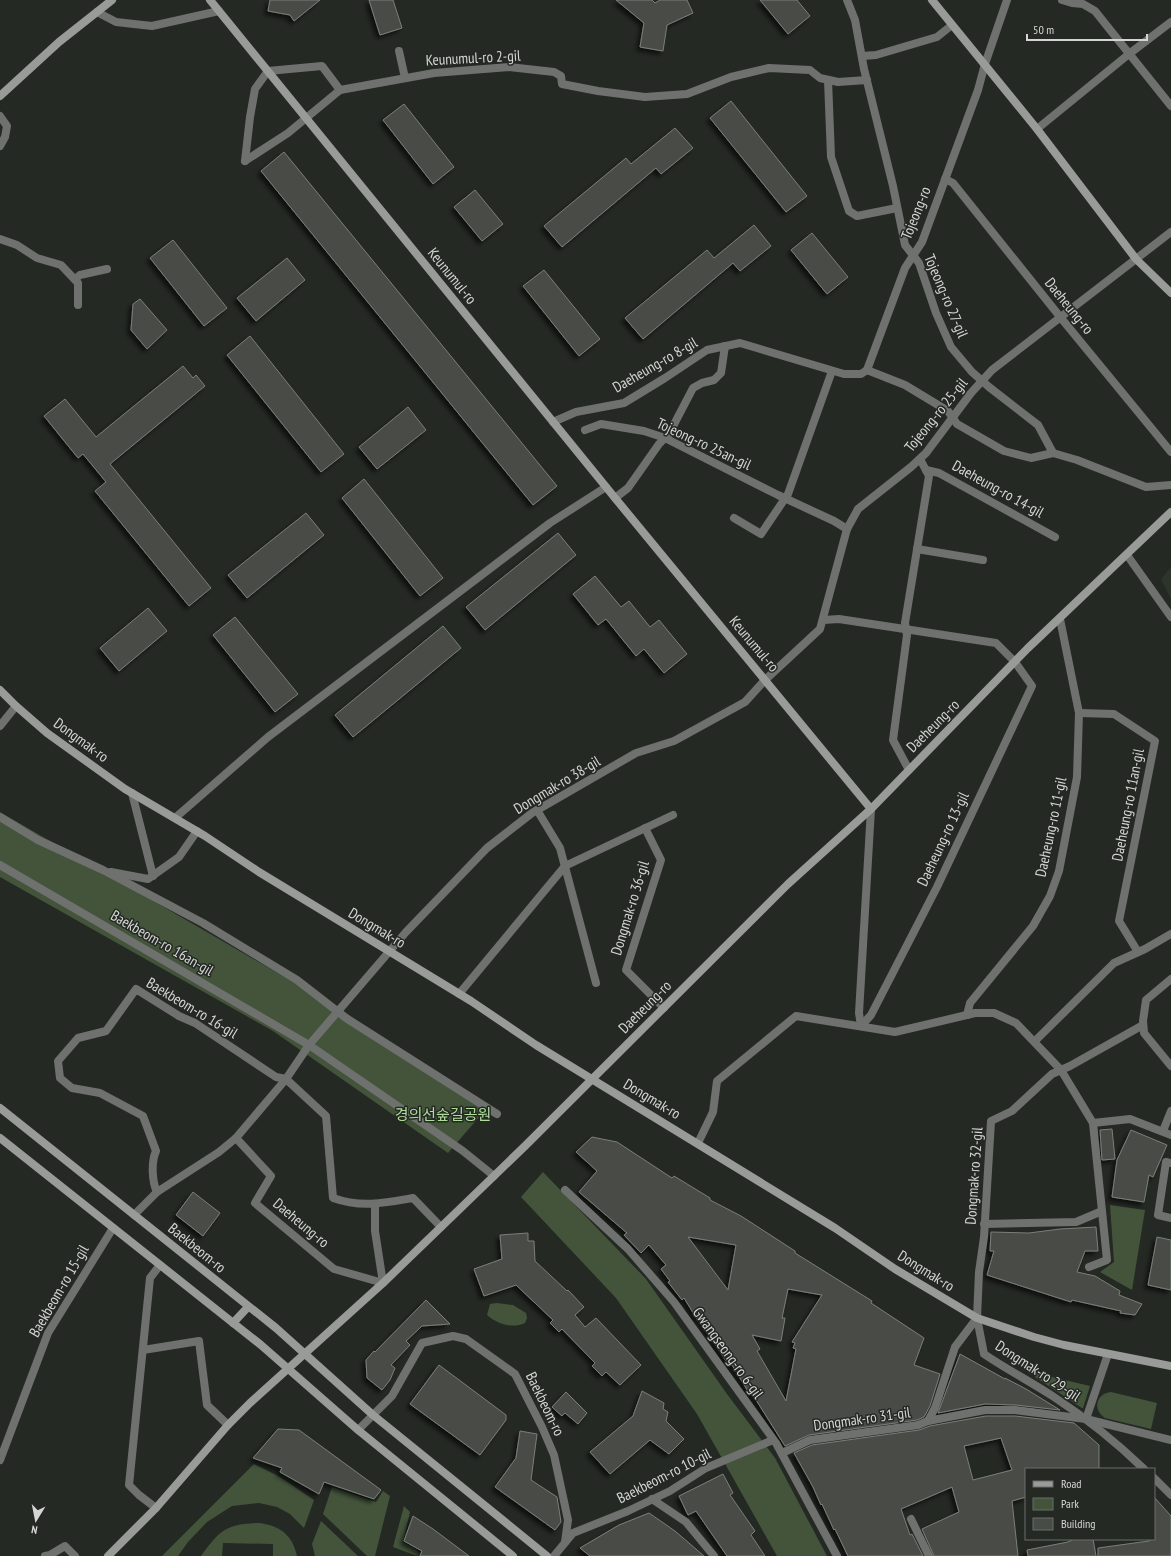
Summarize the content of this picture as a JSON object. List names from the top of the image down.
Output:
{
  "streets": {
    "main road": [
      "Keunumul-ro",
      "Daeheung-ro",
      "Dongmak-ro",
      "Baekbeom-ro"
    ],
    "street": [
      "Keunumul-ro 2-gil",
      "Tojeong-ro",
      "Tojeong-ro 27-gil",
      "Daeheung-ro 8-gil",
      "Tojeong-ro 25-gil",
      "Tojeong-ro 25an-gil",
      "Daeheung-ro 14-gil",
      "Dongmak-ro 38-gil",
      "Daeheung-ro 11an-gil",
      "Daeheung-ro 11-gil",
      "Daeheung-ro 13-gil",
      "Dongmak-ro 36-gil",
      "Baekbeom-ro 16an-gil",
      "Baekbeom-ro 16-gil",
      "Dongmak-ro 32-gil",
      "Baekbeom-ro 15-gil",
      "Gwangseong-ro 6-gil",
      "Dongmak-ro 29-gil",
      "Dongmak-ro 31-gil",
      "Baekbeom-ro 10-gil"
    ]
  },
  "crossings": [
    ["Keunumul-ro 2-gil", "Tojeong-ro 27-gil"],
    ["Tojeong-ro", "Tojeong-ro 27-gil"],
    ["Tojeong-ro", "Daeheung-ro"],
    ["Tojeong-ro", "Daeheung-ro 8-gil"],
    ["Keunumul-ro", "Daeheung-ro"],
    ["Keunumul-ro", "Daeheung-ro 8-gil"],
    ["Keunumul-ro", "Tojeong-ro 25-gil"],
    ["Keunumul-ro", "Dongmak-ro 38-gil"],
    ["Tojeong-ro 27-gil", "Tojeong-ro 25-gil"],
    ["Daeheung-ro", "Tojeong-ro 25-gil"],
    ["Daeheung-ro", "Daeheung-ro 14-gil"],
    ["Daeheung-ro", "Dongmak-ro"],
    ["Daeheung-ro", "Daeheung-ro 11-gil"],
    ["Daeheung-ro", "Daeheung-ro 13-gil"],
    ["Daeheung-ro", "Dongmak-ro 36-gil"],
    ["Daeheung-ro", "Baekbeom-ro"],
    ["Tojeong-ro 25-gil", "Tojeong-ro 25an-gil"],
    ["Tojeong-ro 25-gil", "Daeheung-ro 14-gil"],
    ["Tojeong-ro 25-gil", "Dongmak-ro 38-gil"],
    ["Dongmak-ro", "Dongmak-ro 38-gil"],
    ["Dongmak-ro", "Dongmak-ro 32-gil"],
    ["Dongmak-ro", "Dongmak-ro 29-gil"],
    ["Dongmak-ro", "Dongmak-ro 31-gil"],
    ["Dongmak-ro 38-gil", "Dongmak-ro 36-gil"],
    ["Daeheung-ro 11an-gil", "Daeheung-ro 11-gil"],
    ["Dongmak-ro 32-gil", "Dongmak-ro 29-gil"],
    ["Dongmak-ro 32-gil", "Dongmak-ro 31-gil"],
    ["Baekbeom-ro", "Baekbeom-ro 10-gil"],
    ["Gwangseong-ro 6-gil", "Dongmak-ro 31-gil"],
    ["Gwangseong-ro 6-gil", "Baekbeom-ro 10-gil"],
    ["Dongmak-ro 29-gil", "Dongmak-ro 31-gil"]
  ],
  "parks": ["경의선숲길공원"],
  "legend": ["Road", "Park", "Building"],
  "scale_bar": "50 m",
  "north": "bottom"
}
